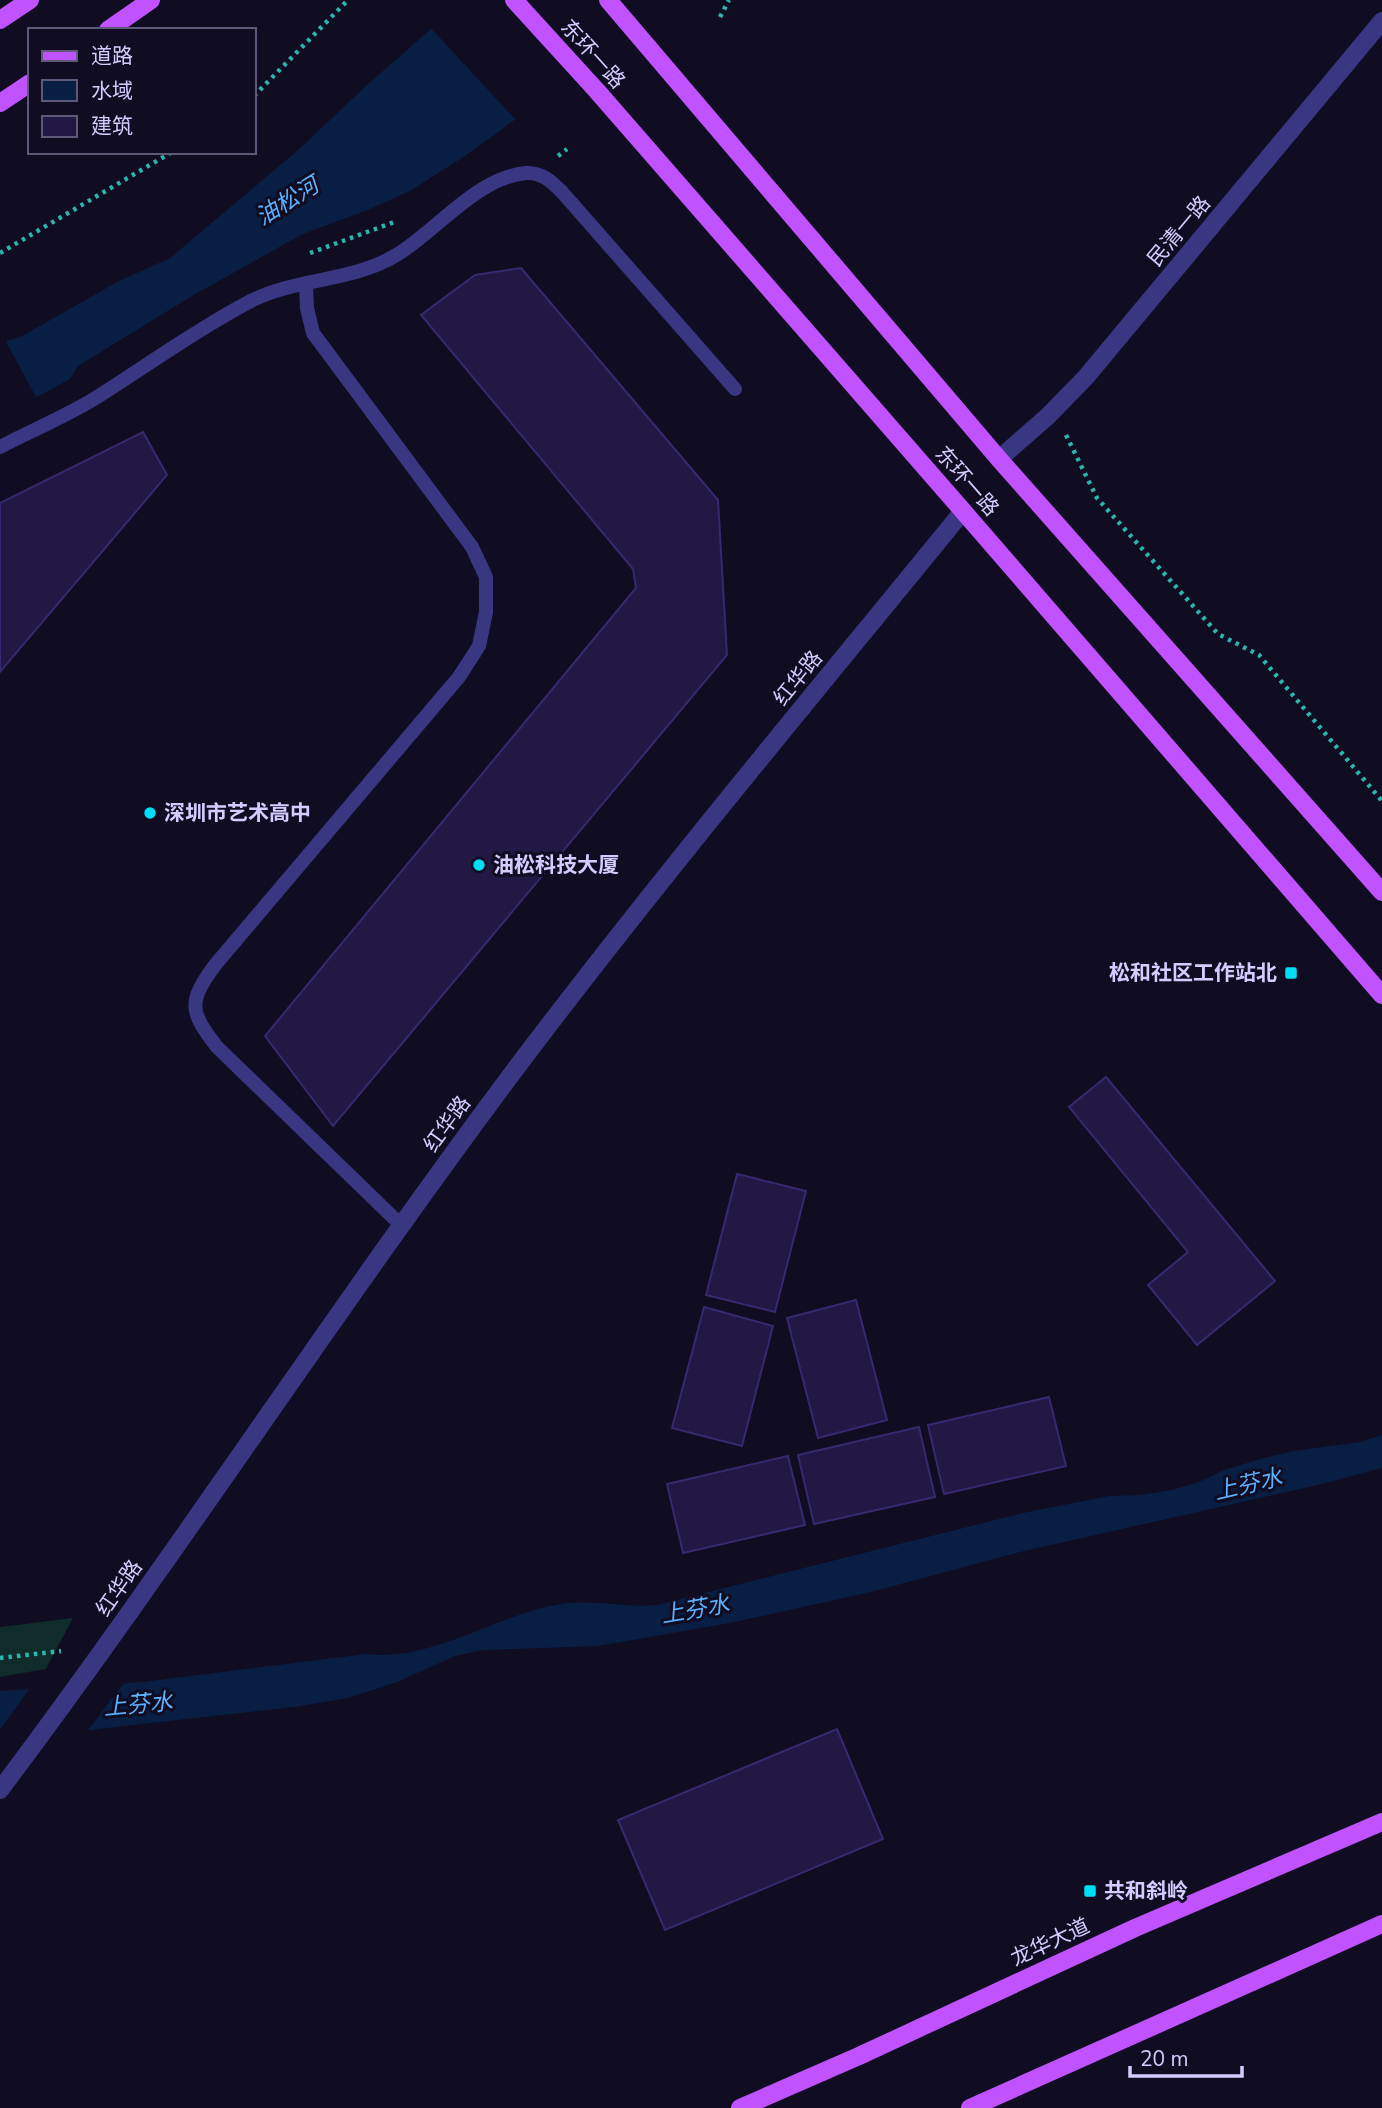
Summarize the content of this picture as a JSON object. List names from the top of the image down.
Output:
{
  "streets": {
    "main road": ["东环一路", "龙华大道"],
    "street": ["民清一路", "红华路"]
  },
  "crossings": [
    ["东环一路", "民清一路"],
    ["东环一路", "红华路"]
  ],
  "water": ["油松河", "上芬水"],
  "places": {
    "other": ["深圳市艺术高中", "油松科技大厦"],
    "transit": ["松和社区工作站北", "共和斜岭"]
  },
  "legend": ["道路", "水域", "建筑"],
  "scale_bar": "20 m"
}
